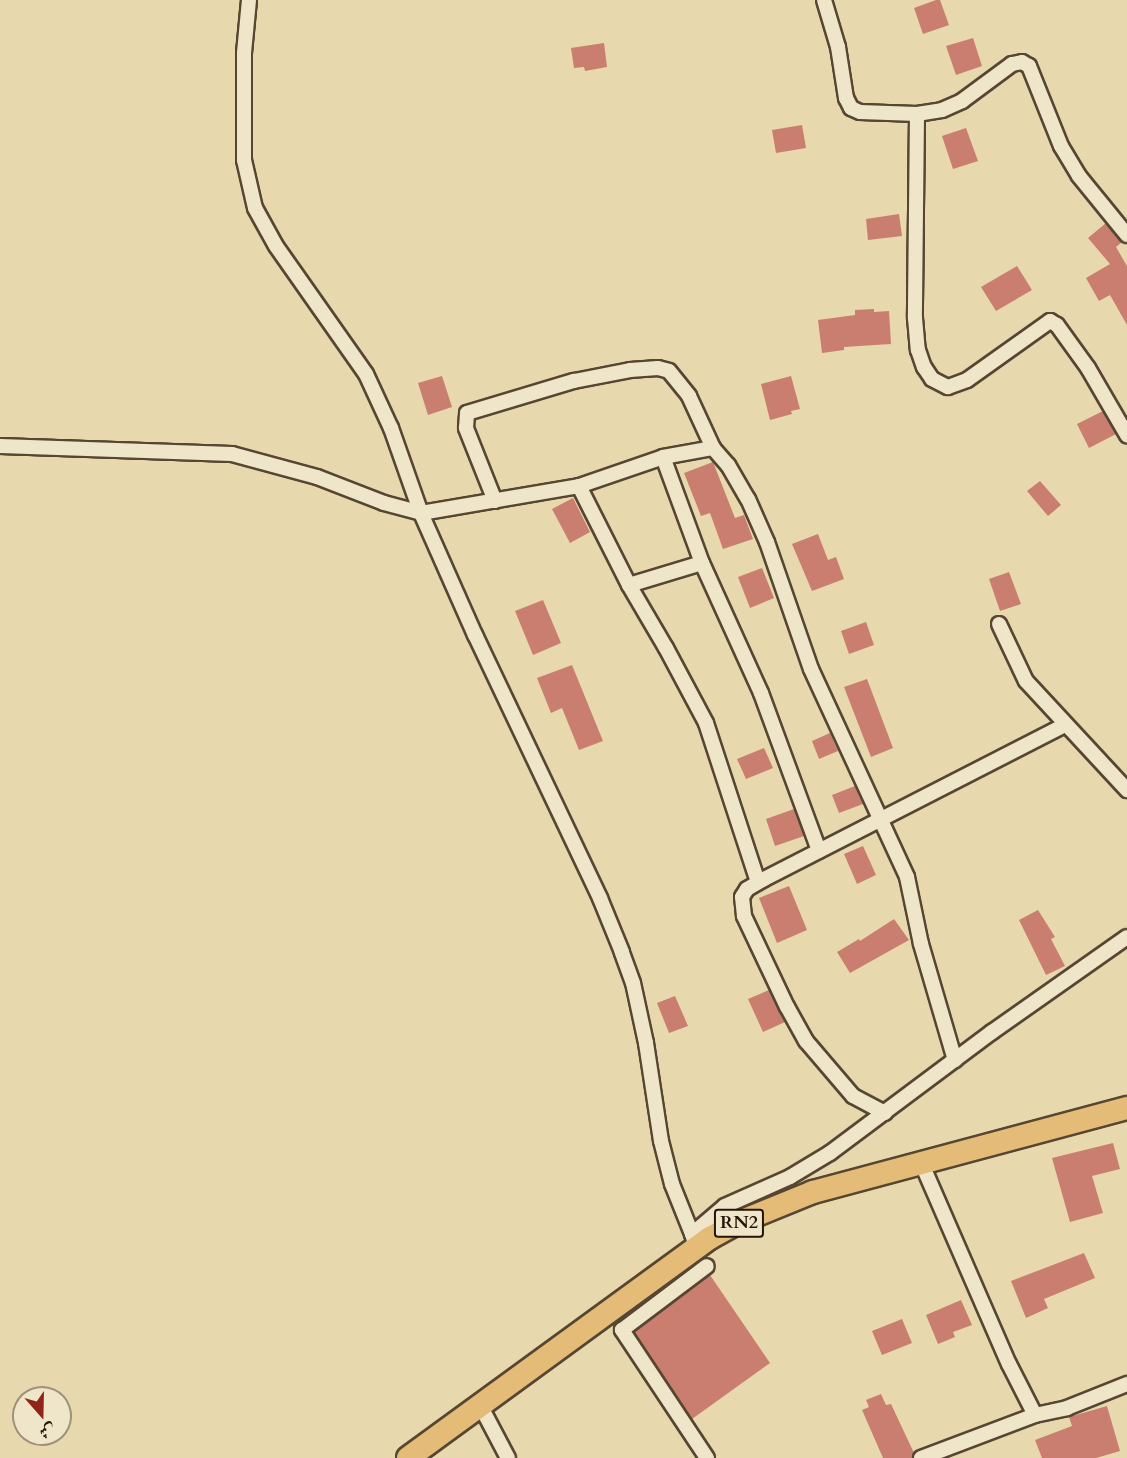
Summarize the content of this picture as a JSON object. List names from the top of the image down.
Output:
{
  "streets": {
    "main road": ["RN2"]
  },
  "north": "bottom"
}
